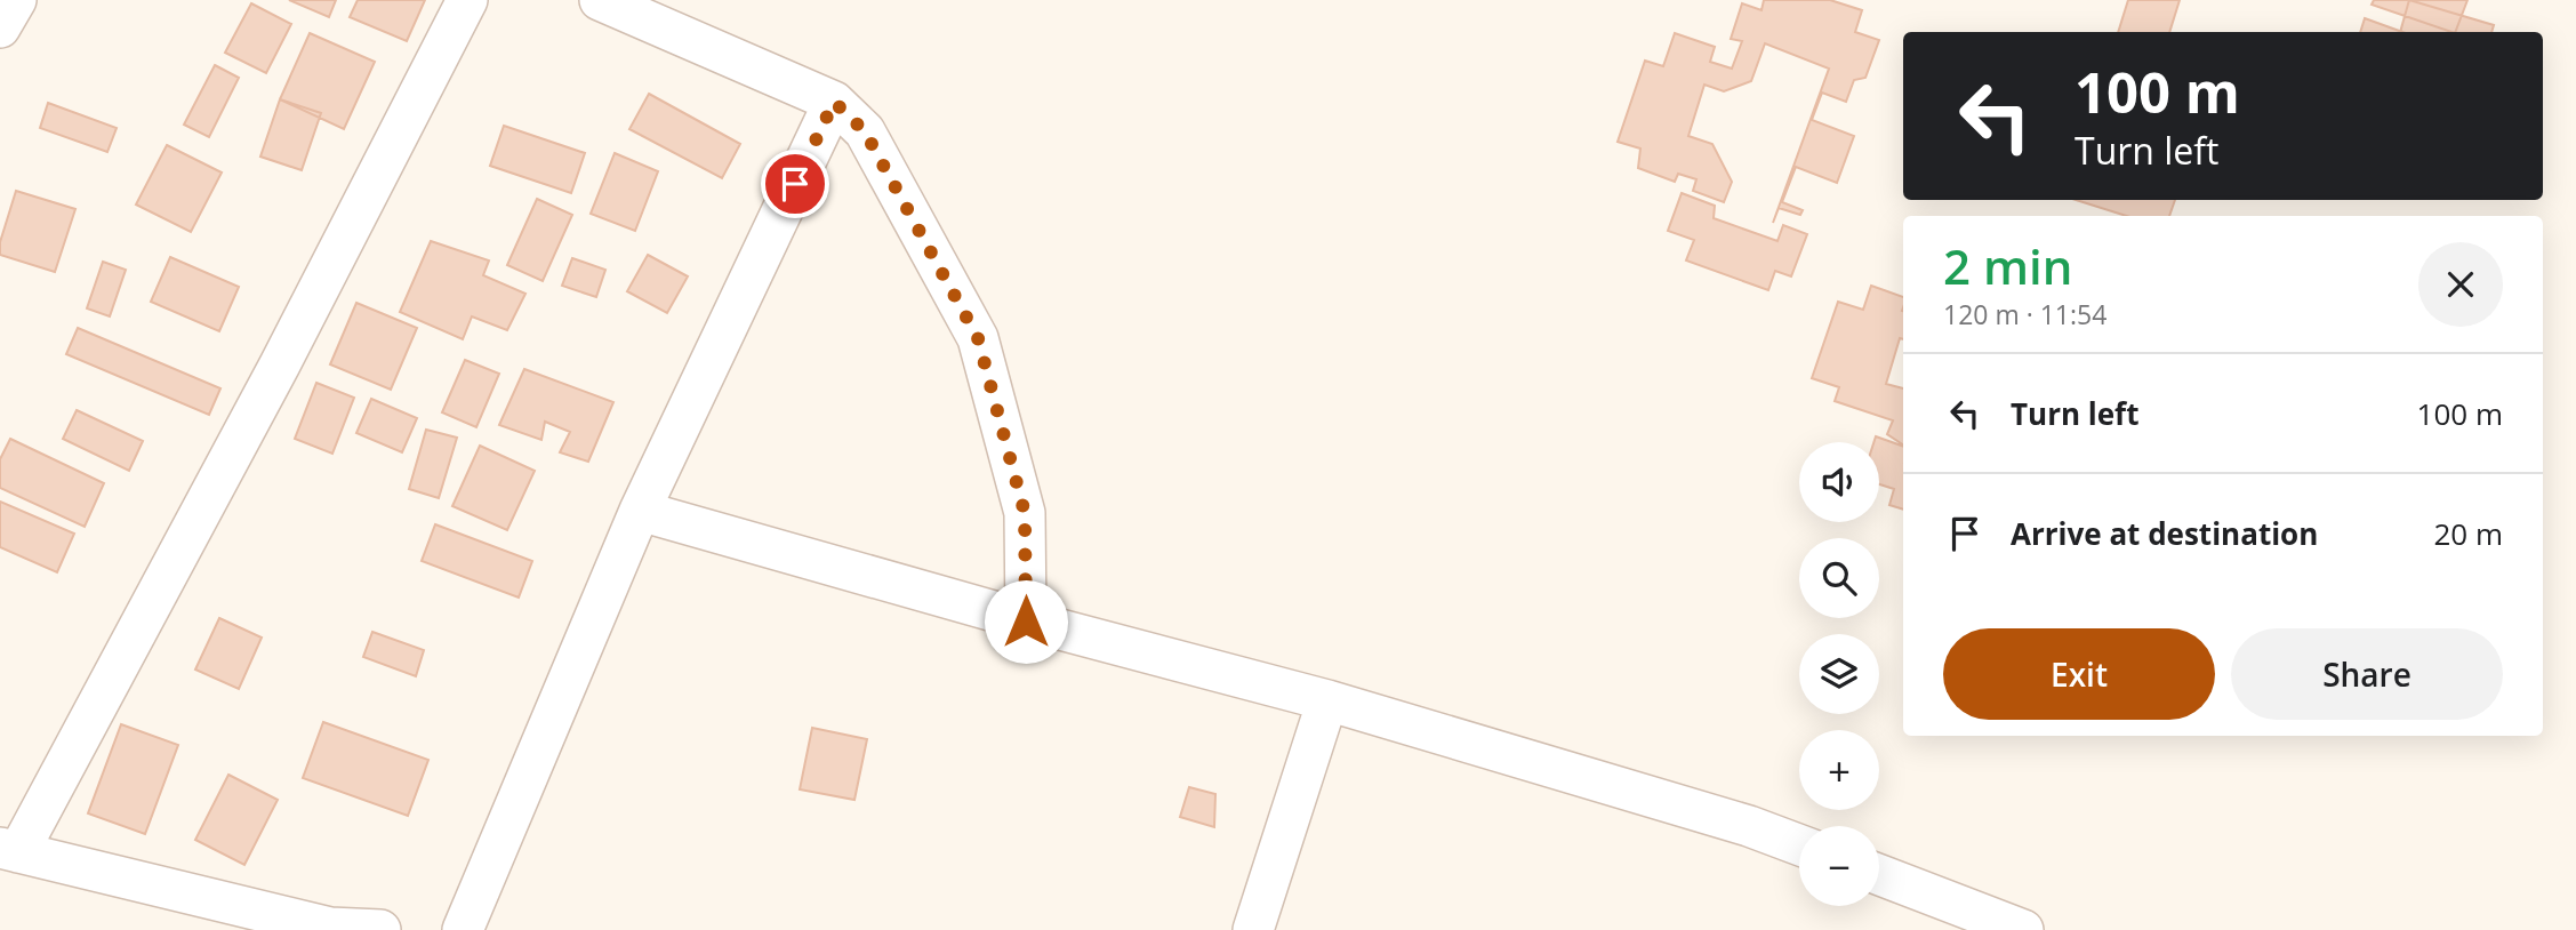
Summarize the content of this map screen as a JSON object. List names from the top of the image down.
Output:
{
  "page": {
    "turn": ["100 m", "Turn left"],
    "heading": ["2 min", "120 m · 11:54"],
    "list": [
      {
        "name": "Turn left",
        "value": "100 m"
      },
      {
        "name": "Arrive at destination",
        "value": "20 m"
      }
    ],
    "map_buttons": ["+", "−"],
    "buttons": ["Exit", "Share"]
  }
}
